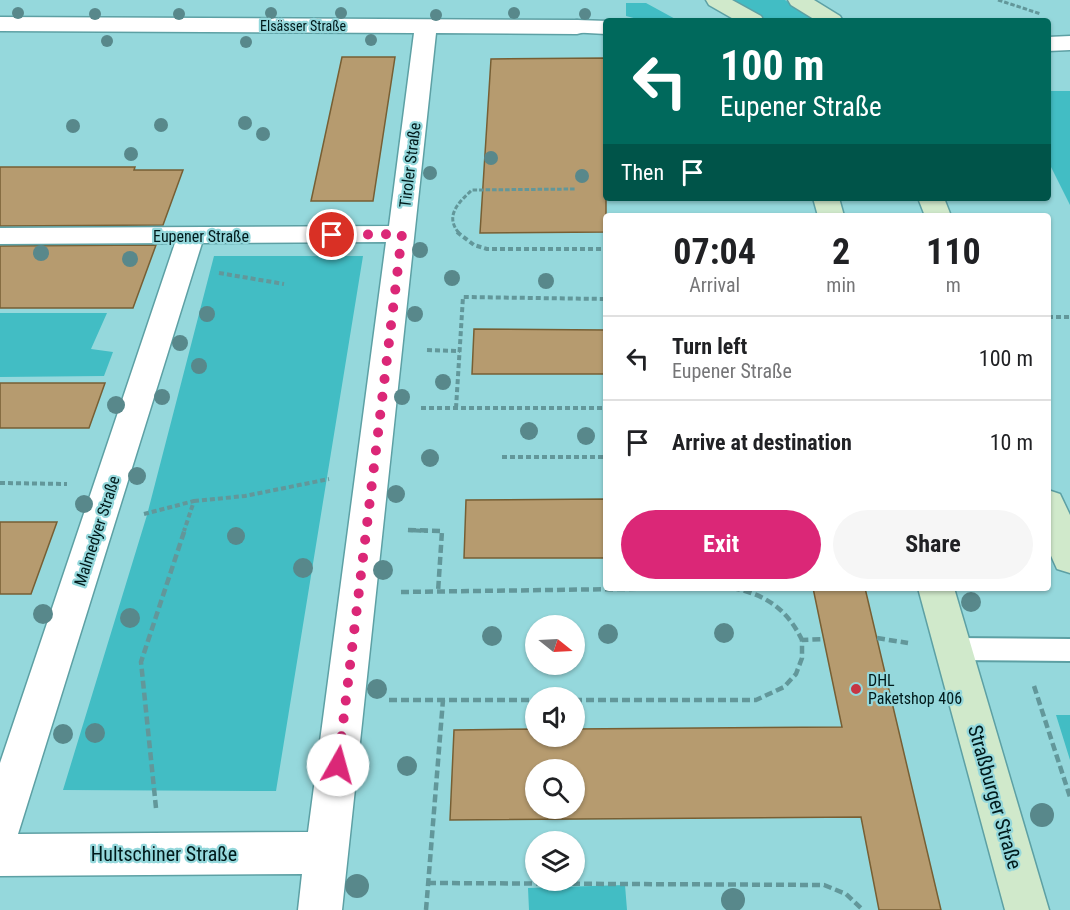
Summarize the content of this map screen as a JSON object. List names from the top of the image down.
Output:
{
  "streets": {
    "main road": ["Straßburger Straße"],
    "street": [
      "Elsässer Straße",
      "Tiroler Straße",
      "Eupener Straße",
      "Malmedyer Straße",
      "Hultschiner Straße"
    ]
  },
  "crossings": [
    ["Elsässer Straße", "Tiroler Straße"],
    ["Tiroler Straße", "Eupener Straße"],
    ["Tiroler Straße", "Hultschiner Straße"],
    ["Eupener Straße", "Malmedyer Straße"]
  ],
  "places": ["DHL Paketshop 406"],
  "north": "right",
  "page": {
    "turn": ["100 m", "Eupener Straße"],
    "then": "Then",
    "eta": [
      "07:04",
      "Arrival",
      "2",
      "min",
      "110",
      "m"
    ],
    "list": [
      {
        "name": "Turn left",
        "note": "Eupener Straße",
        "value": "100 m"
      },
      {
        "name": "Arrive at destination",
        "value": "10 m"
      }
    ],
    "buttons": ["Exit", "Share"]
  }
}
